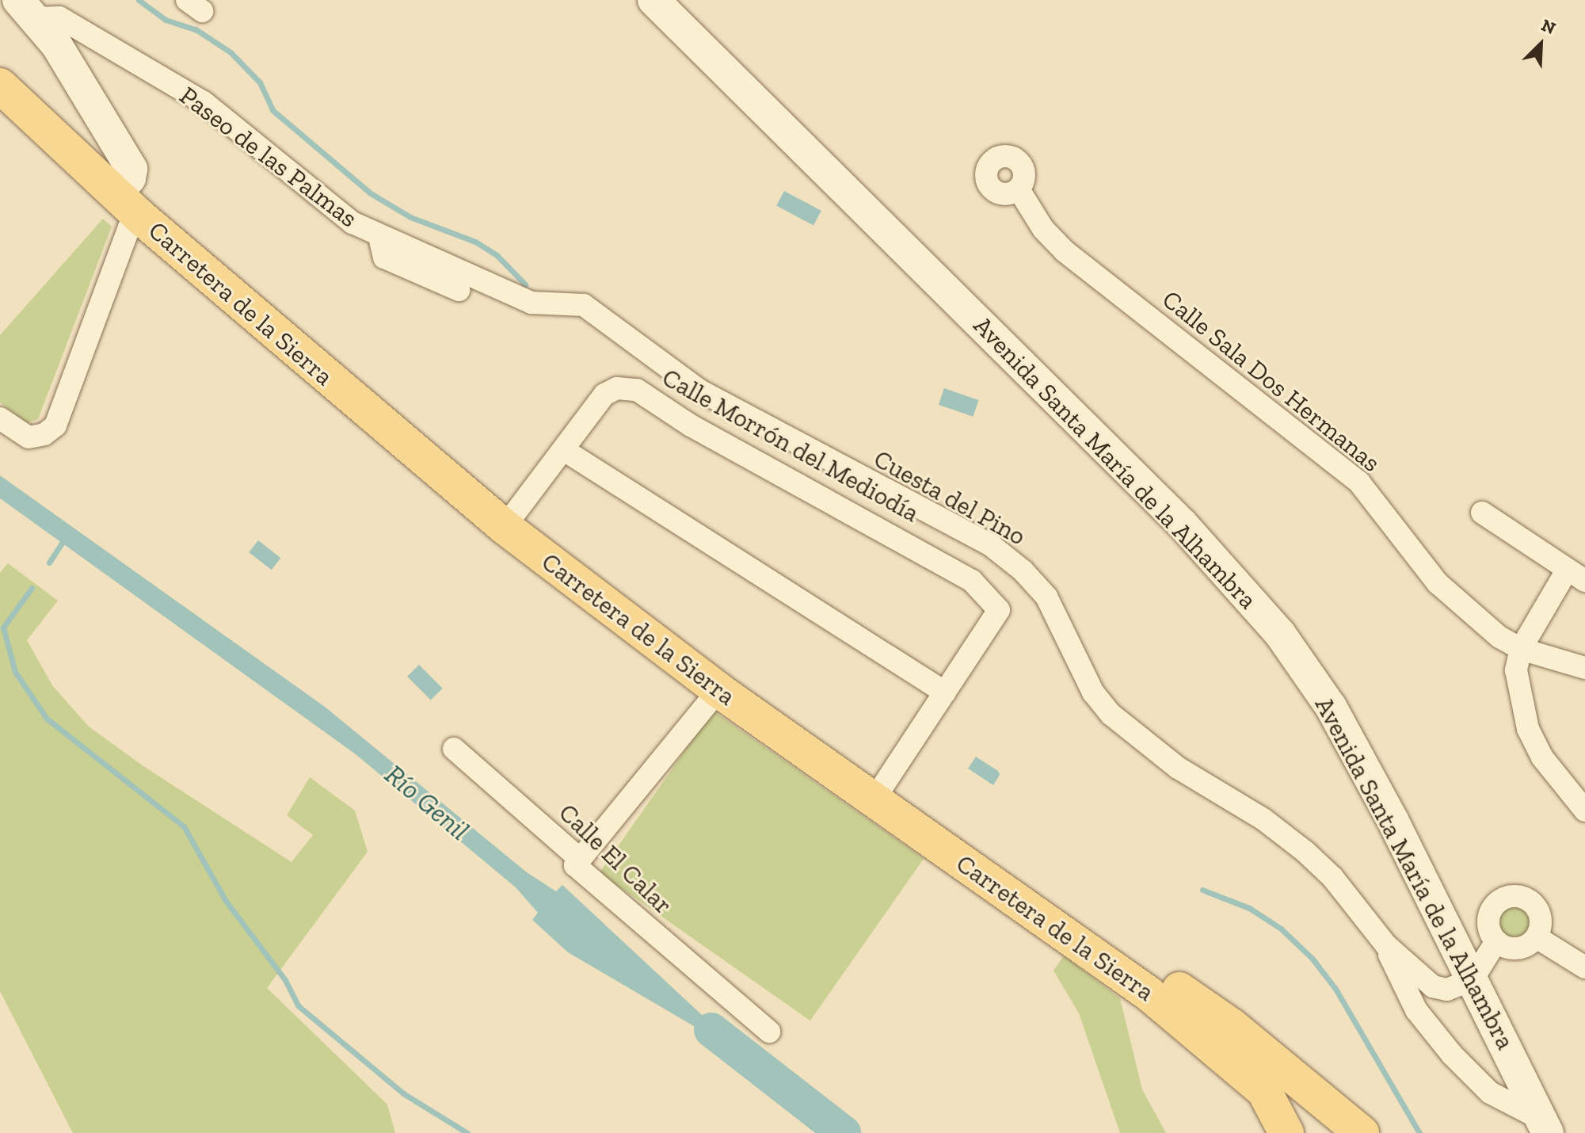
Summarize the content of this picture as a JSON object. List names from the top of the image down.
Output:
{
  "streets": {
    "main road": ["Carretera de la Sierra"],
    "street": [
      "Paseo de las Palmas",
      "Calle Sala Dos Hermanas",
      "Calle Morrón del Mediodía",
      "Avenida Santa María de la Alhambra",
      "Cuesta del Pino",
      "Calle El Calar"
    ]
  },
  "crossings": [
    ["Paseo de las Palmas", "Carretera de la Sierra"],
    ["Paseo de las Palmas", "Cuesta del Pino"],
    ["Carretera de la Sierra", "Calle Morrón del Mediodía"],
    ["Avenida Santa María de la Alhambra", "Cuesta del Pino"]
  ],
  "water": ["Río Genil"],
  "north": "top right"
}
